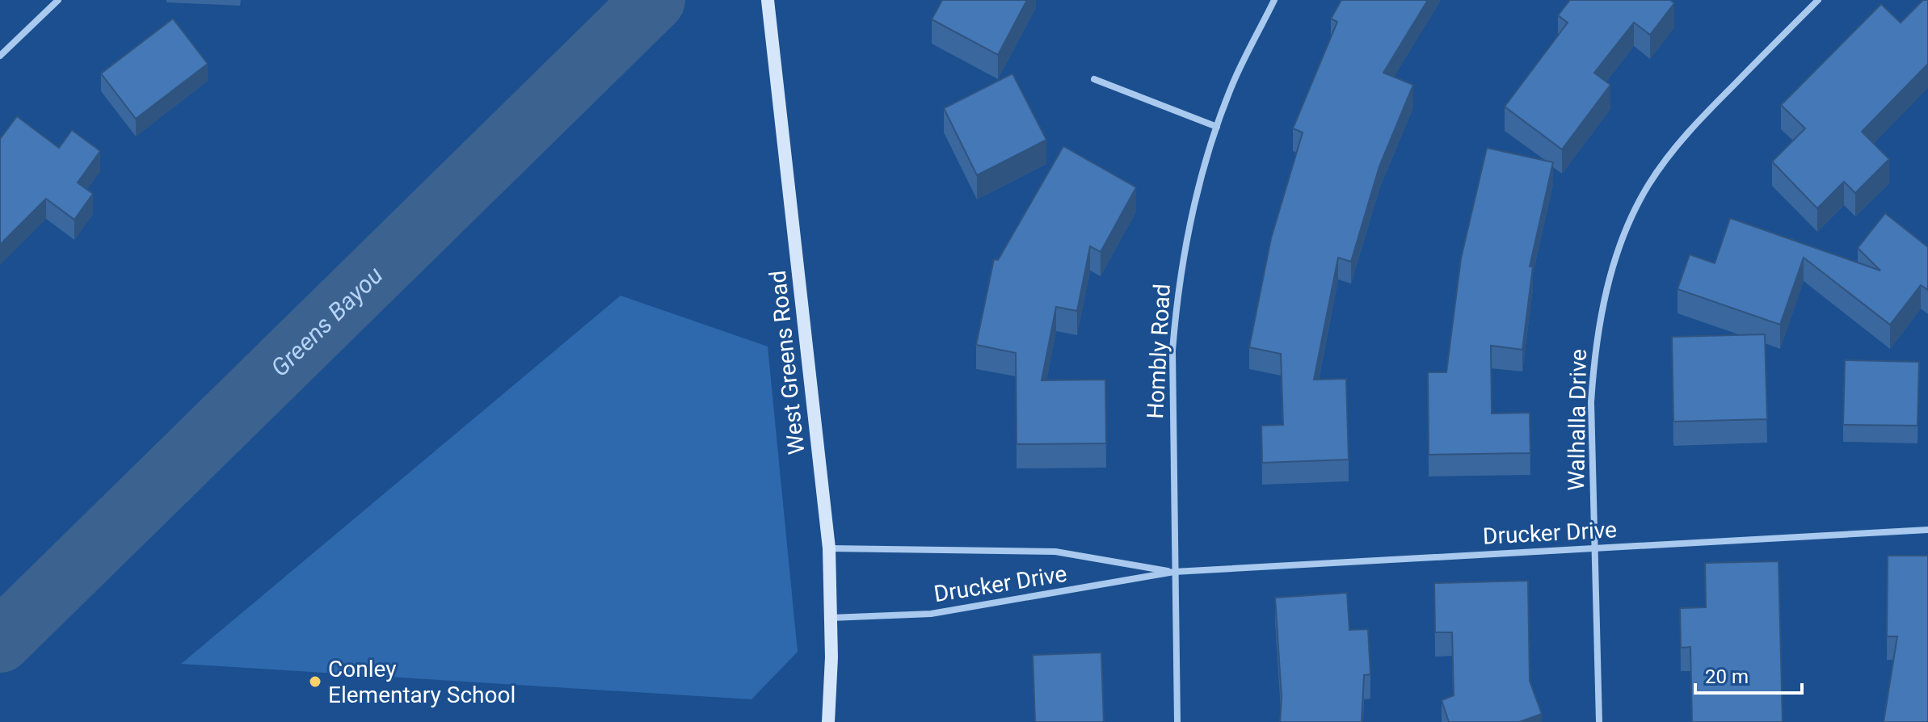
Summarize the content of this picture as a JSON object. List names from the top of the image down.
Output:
{
  "streets": {
    "main road": ["West Greens Road"],
    "street": ["Hombly Road", "Walhalla Drive", "Drucker Drive"]
  },
  "crossings": [
    ["Hombly Road", "Drucker Drive"],
    ["West Greens Road", "Drucker Drive"],
    ["Walhalla Drive", "Drucker Drive"]
  ],
  "water": ["Greens Bayou"],
  "places": ["Conley Elementary School"],
  "scale_bar": "20 m"
}
